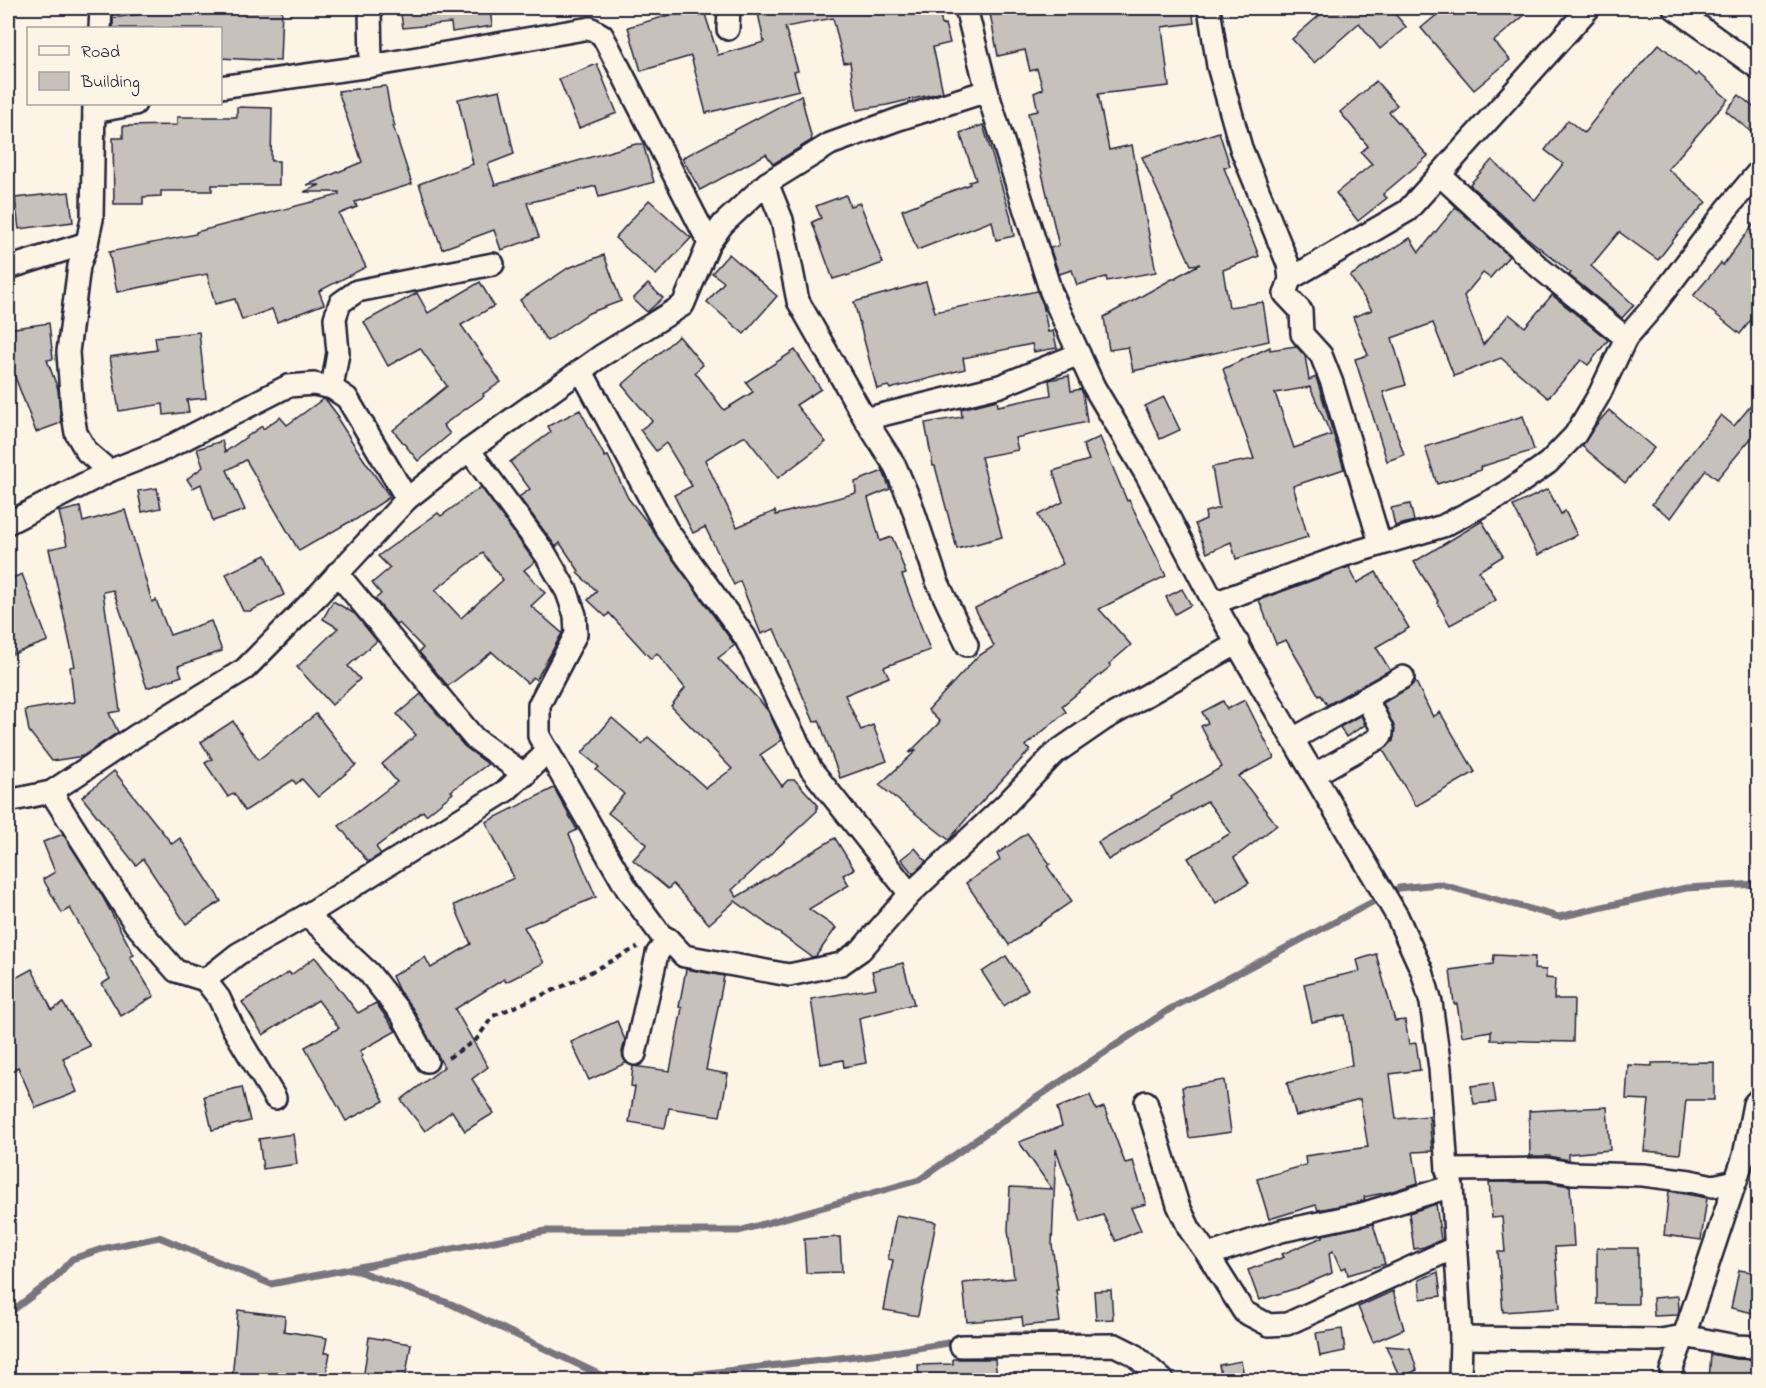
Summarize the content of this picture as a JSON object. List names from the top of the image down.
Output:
{
  "legend": ["Road", "Building"]
}
